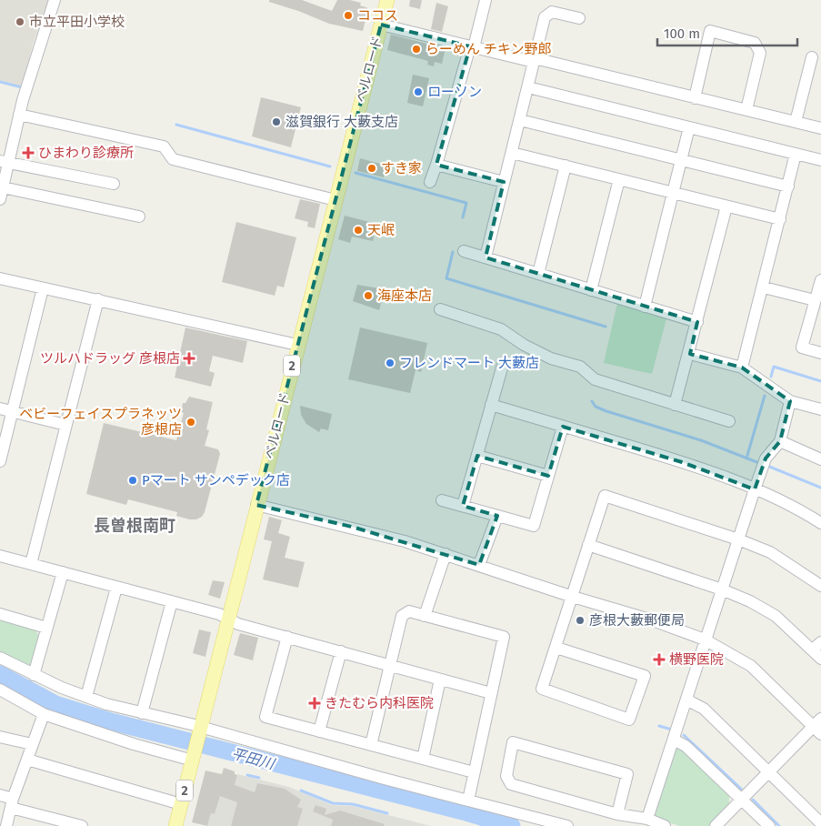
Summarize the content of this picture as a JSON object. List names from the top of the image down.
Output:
{
  "streets": {
    "main road": ["ベルロード", "2"]
  },
  "districts": ["長曽根南町"],
  "water": ["平田川"],
  "places": {
    "other": [
      "ココス",
      "市立平田小学校",
      "らーめん チキン野郎",
      "ローソン",
      "滋賀銀行 大藪支店",
      "すき家",
      "天岷",
      "海座本店",
      "フレンドマート 大藪店",
      "ベビーフェイスプラネッツ 彦根店",
      "Pマート サンペデック店",
      "彦根大藪郵便局"
    ],
    "health": [
      "ひまわり診療所",
      "ツルハドラッグ 彦根店",
      "横野医院",
      "きたむら内科医院"
    ]
  },
  "scale_bar": "100 m"
}
